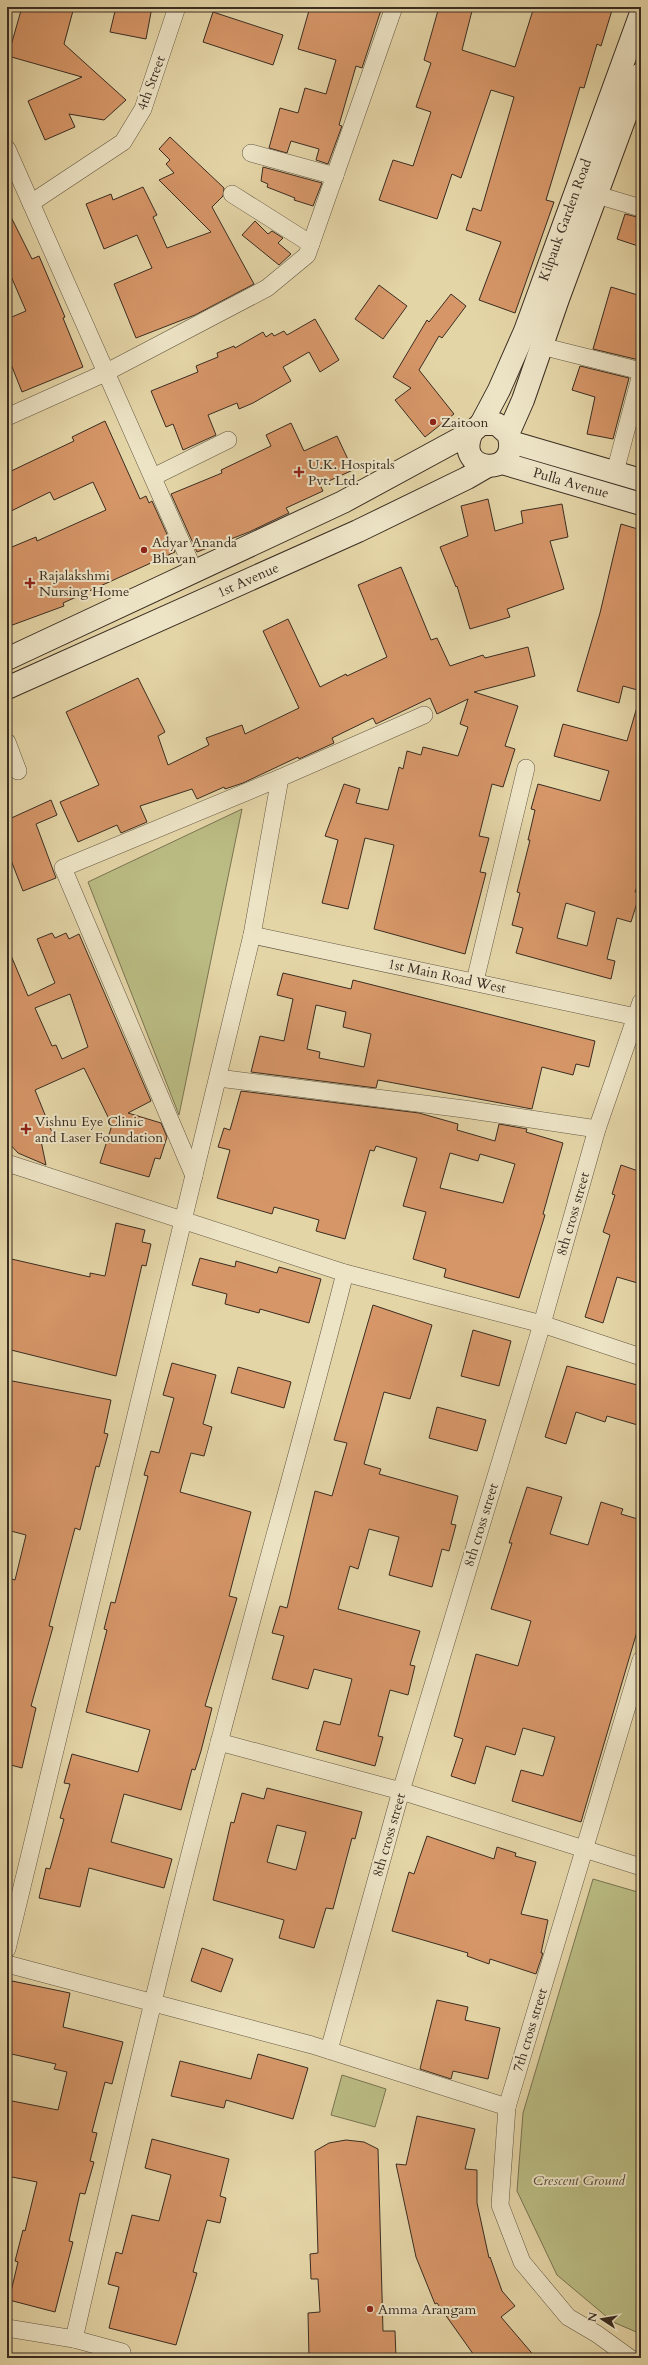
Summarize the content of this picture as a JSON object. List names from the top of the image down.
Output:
{
  "streets": {
    "main road": ["Kilpauk Garden Road", "Pulla Avenue", "1st Avenue"],
    "street": [
      "4th Street",
      "1st Main Road West",
      "8th cross street",
      "7th cross street"
    ]
  },
  "crossings": [
    ["Kilpauk Garden Road", "Pulla Avenue"],
    ["Kilpauk Garden Road", "1st Avenue"],
    ["Pulla Avenue", "1st Avenue"],
    ["1st Main Road West", "8th cross street"]
  ],
  "parks": ["Crescent Ground"],
  "places": {
    "other": ["Zaitoon", "Adyar Ananda Bhavan", "Amma Arangam"],
    "health": ["U.K. Hospitals Pvt. Ltd.", "Rajalakshmi Nursing Home", "Vishnu Eye Clinic and Laser Foundation"]
  },
  "north": "left"
}
